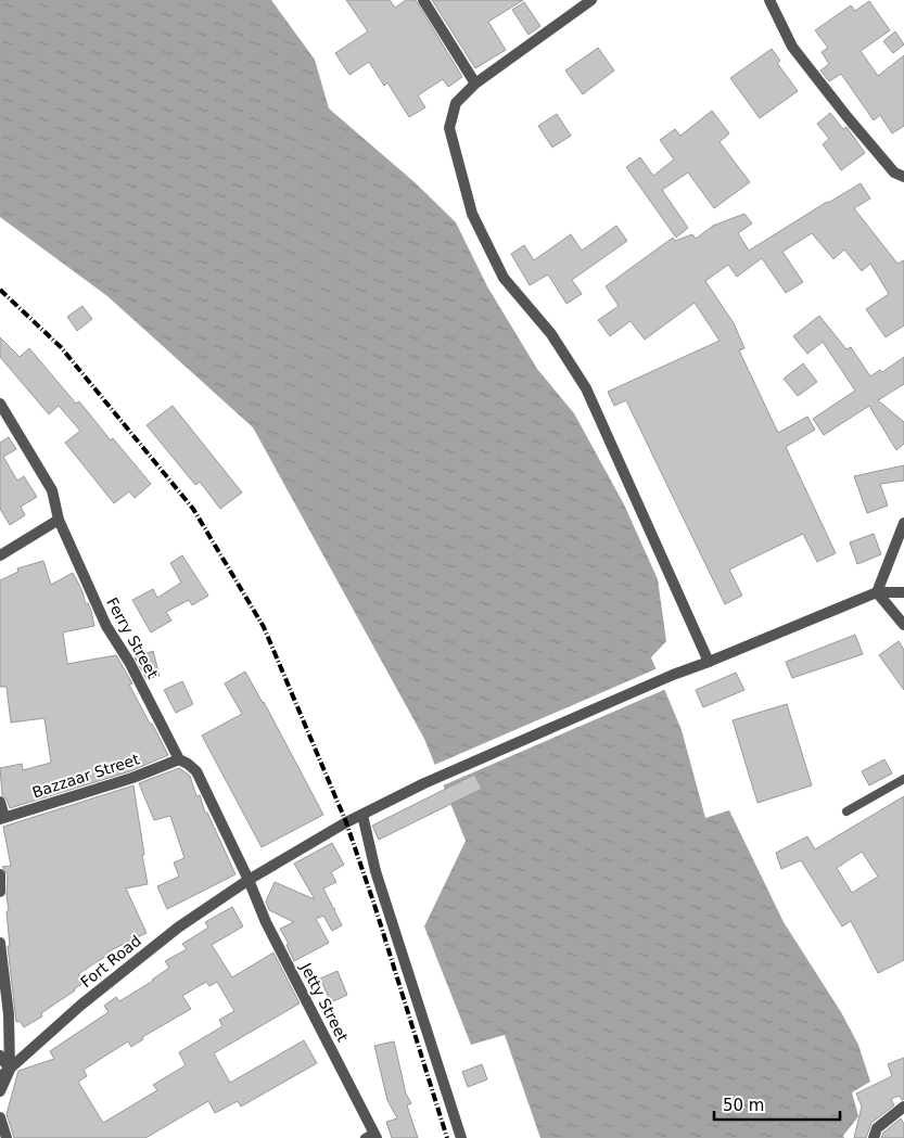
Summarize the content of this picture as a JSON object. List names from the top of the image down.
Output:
{
  "streets": {
    "street": [
      "Ferry Street",
      "Bazzaar Street",
      "Fort Road",
      "Jetty Street"
    ]
  },
  "crossings": [
    ["Ferry Street", "Bazzaar Street"],
    ["Ferry Street", "Fort Road"],
    ["Ferry Street", "Jetty Street"],
    ["Fort Road", "Jetty Street"]
  ],
  "scale_bar": "50 m"
}
